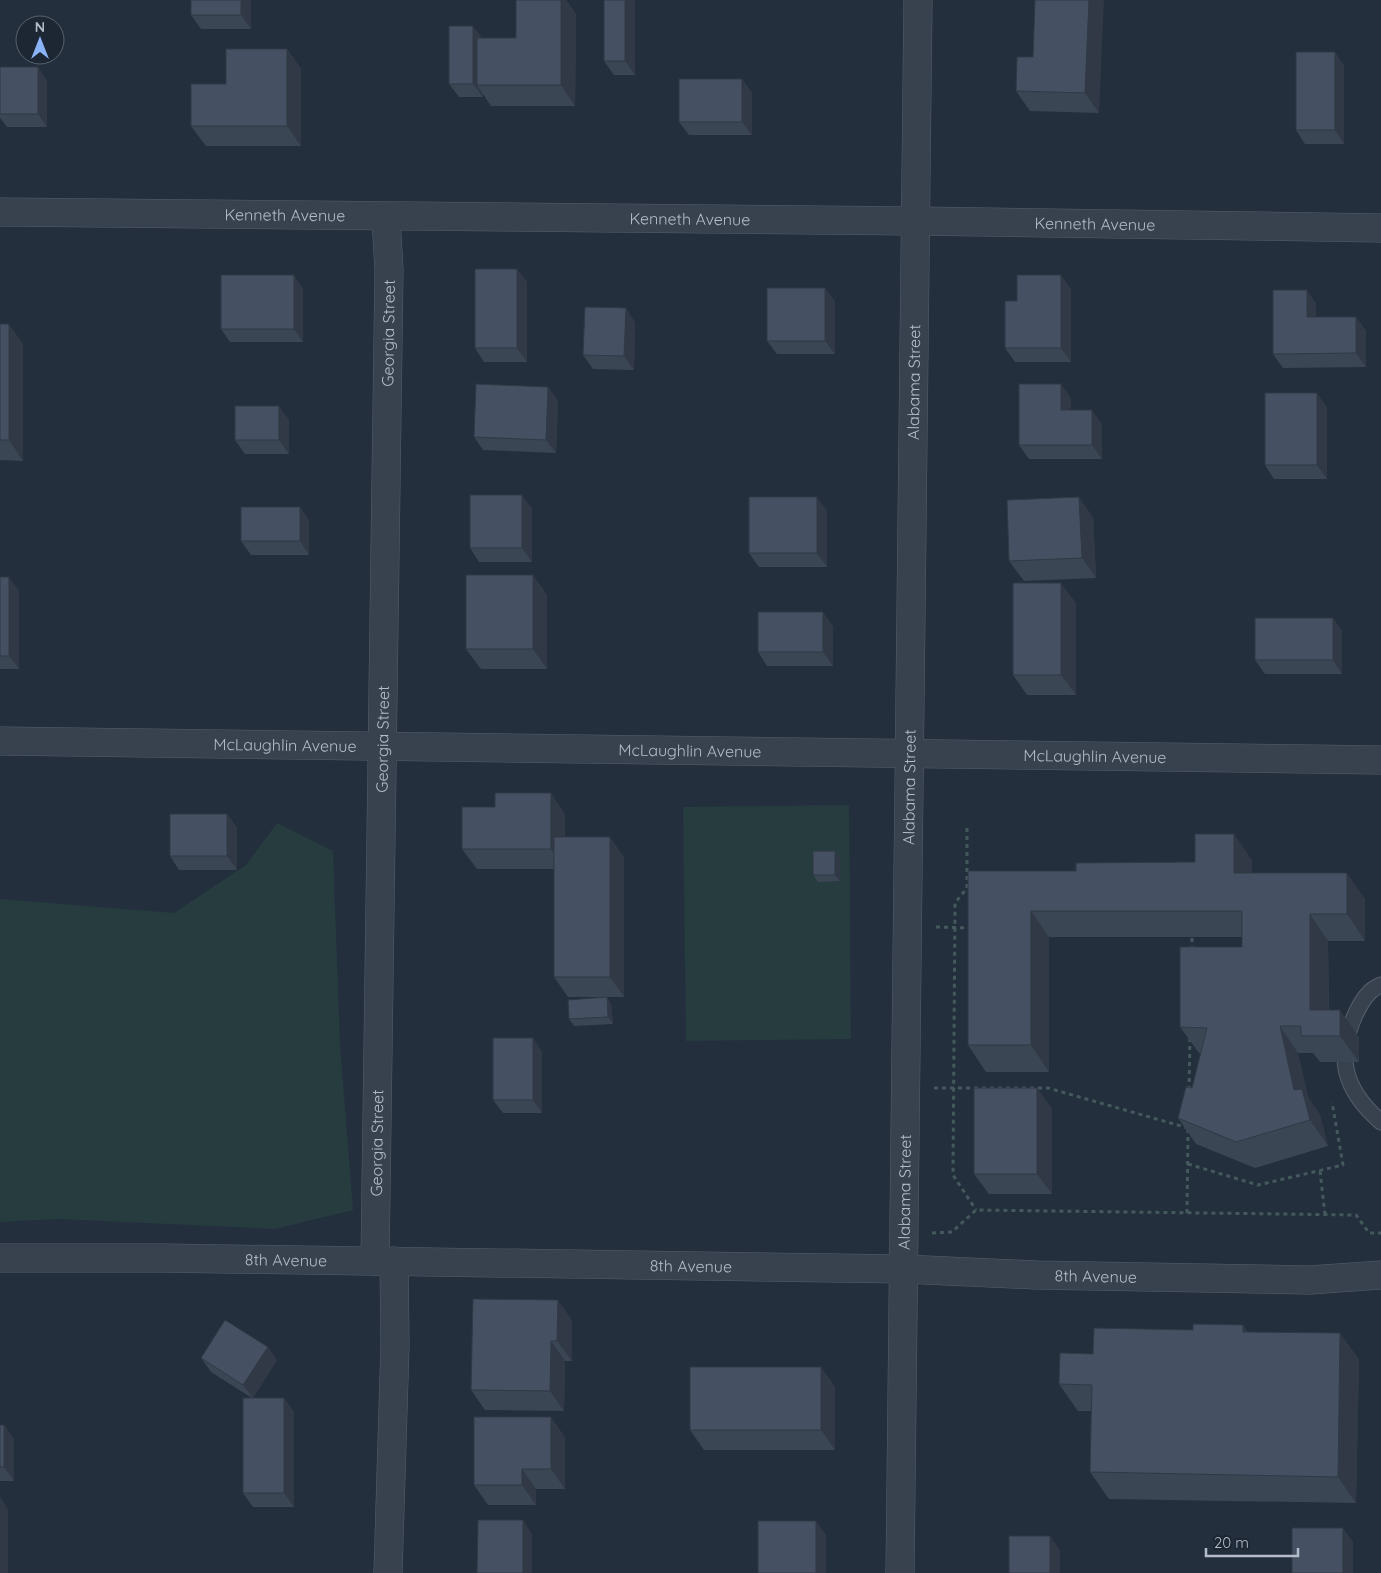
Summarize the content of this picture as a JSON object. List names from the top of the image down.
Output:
{
  "streets": {
    "street": [
      "Kenneth Avenue",
      "Georgia Street",
      "Alabama Street",
      "McLaughlin Avenue",
      "8th Avenue"
    ]
  },
  "crossings": [
    ["Kenneth Avenue", "Georgia Street"],
    ["Kenneth Avenue", "Alabama Street"],
    ["Georgia Street", "McLaughlin Avenue"],
    ["Georgia Street", "8th Avenue"],
    ["Alabama Street", "McLaughlin Avenue"],
    ["Alabama Street", "8th Avenue"]
  ],
  "scale_bar": "20 m",
  "north": "top"
}
